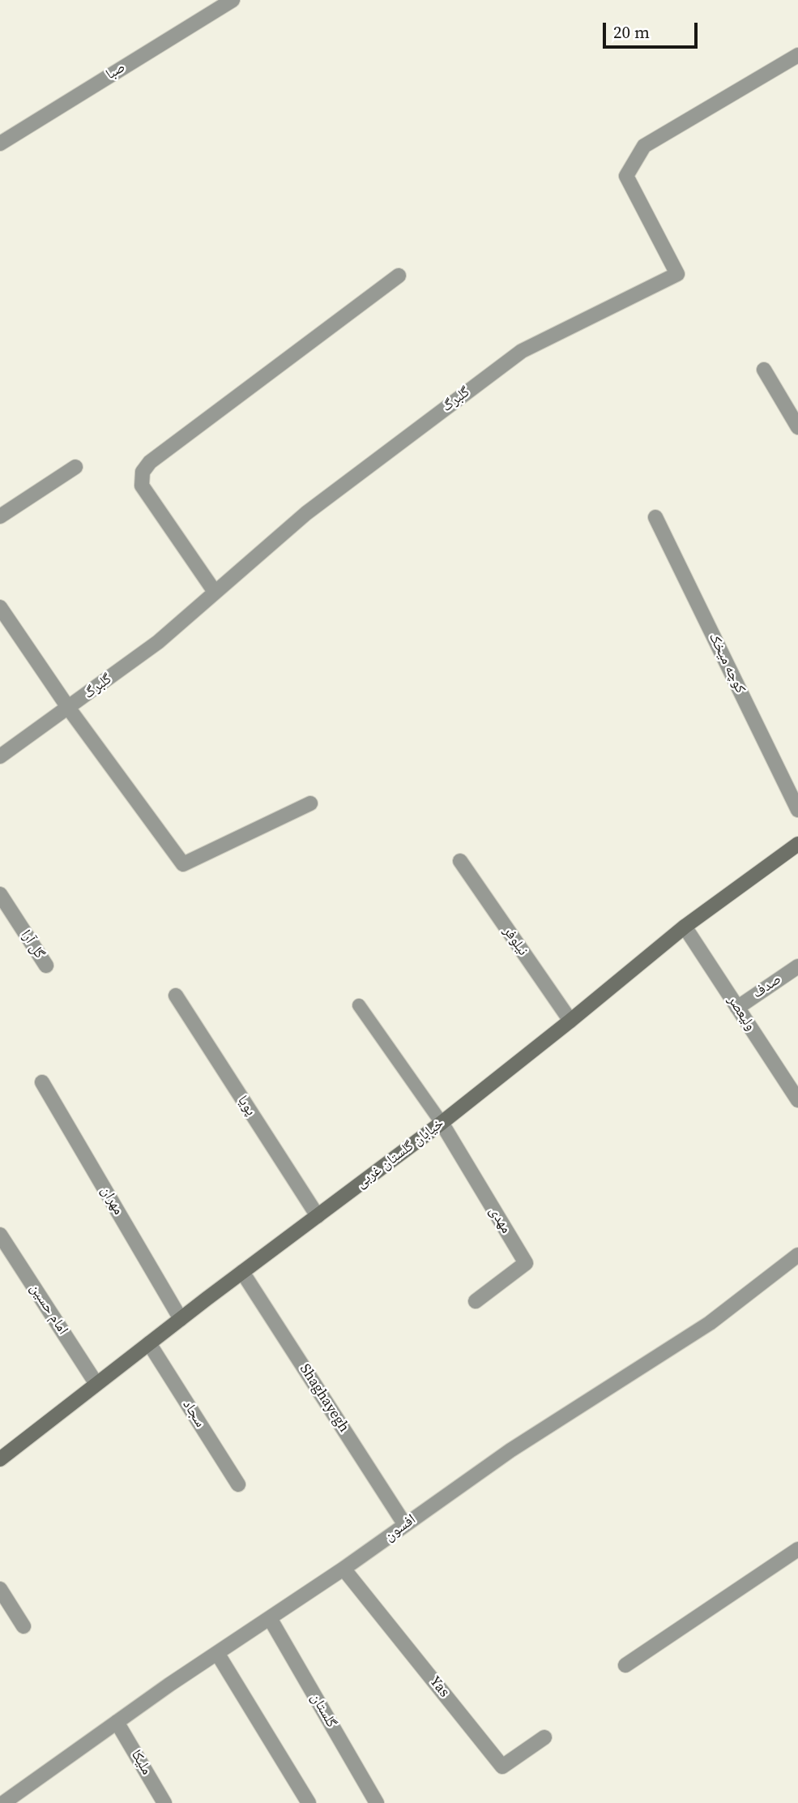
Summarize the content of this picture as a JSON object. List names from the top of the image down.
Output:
{
  "streets": {
    "street": [
      "صبا",
      "گلبرگ",
      "کوچه میخک",
      "نیلوفر",
      "گل آرا",
      "صدف",
      "ولیعصر",
      "پویا",
      "خیابان گلستان غربی",
      "مهران",
      "مهدی",
      "امام حسین",
      "Shaghayegh",
      "سجاد",
      "افسون",
      "Yas",
      "گلستان",
      "ملیکا"
    ]
  },
  "crossings": [
    ["نیلوفر", "خیابان گلستان غربی"],
    ["صدف", "ولیعصر"],
    ["ولیعصر", "خیابان گلستان غربی"],
    ["پویا", "خیابان گلستان غربی"],
    ["خیابان گلستان غربی", "مهران"],
    ["خیابان گلستان غربی", "مهدی"],
    ["خیابان گلستان غربی", "امام حسین"],
    ["خیابان گلستان غربی", "Shaghayegh"],
    ["خیابان گلستان غربی", "سجاد"],
    ["Shaghayegh", "افسون"],
    ["افسون", "Yas"],
    ["افسون", "گلستان"],
    ["افسون", "ملیکا"]
  ],
  "scale_bar": "20 m"
}
